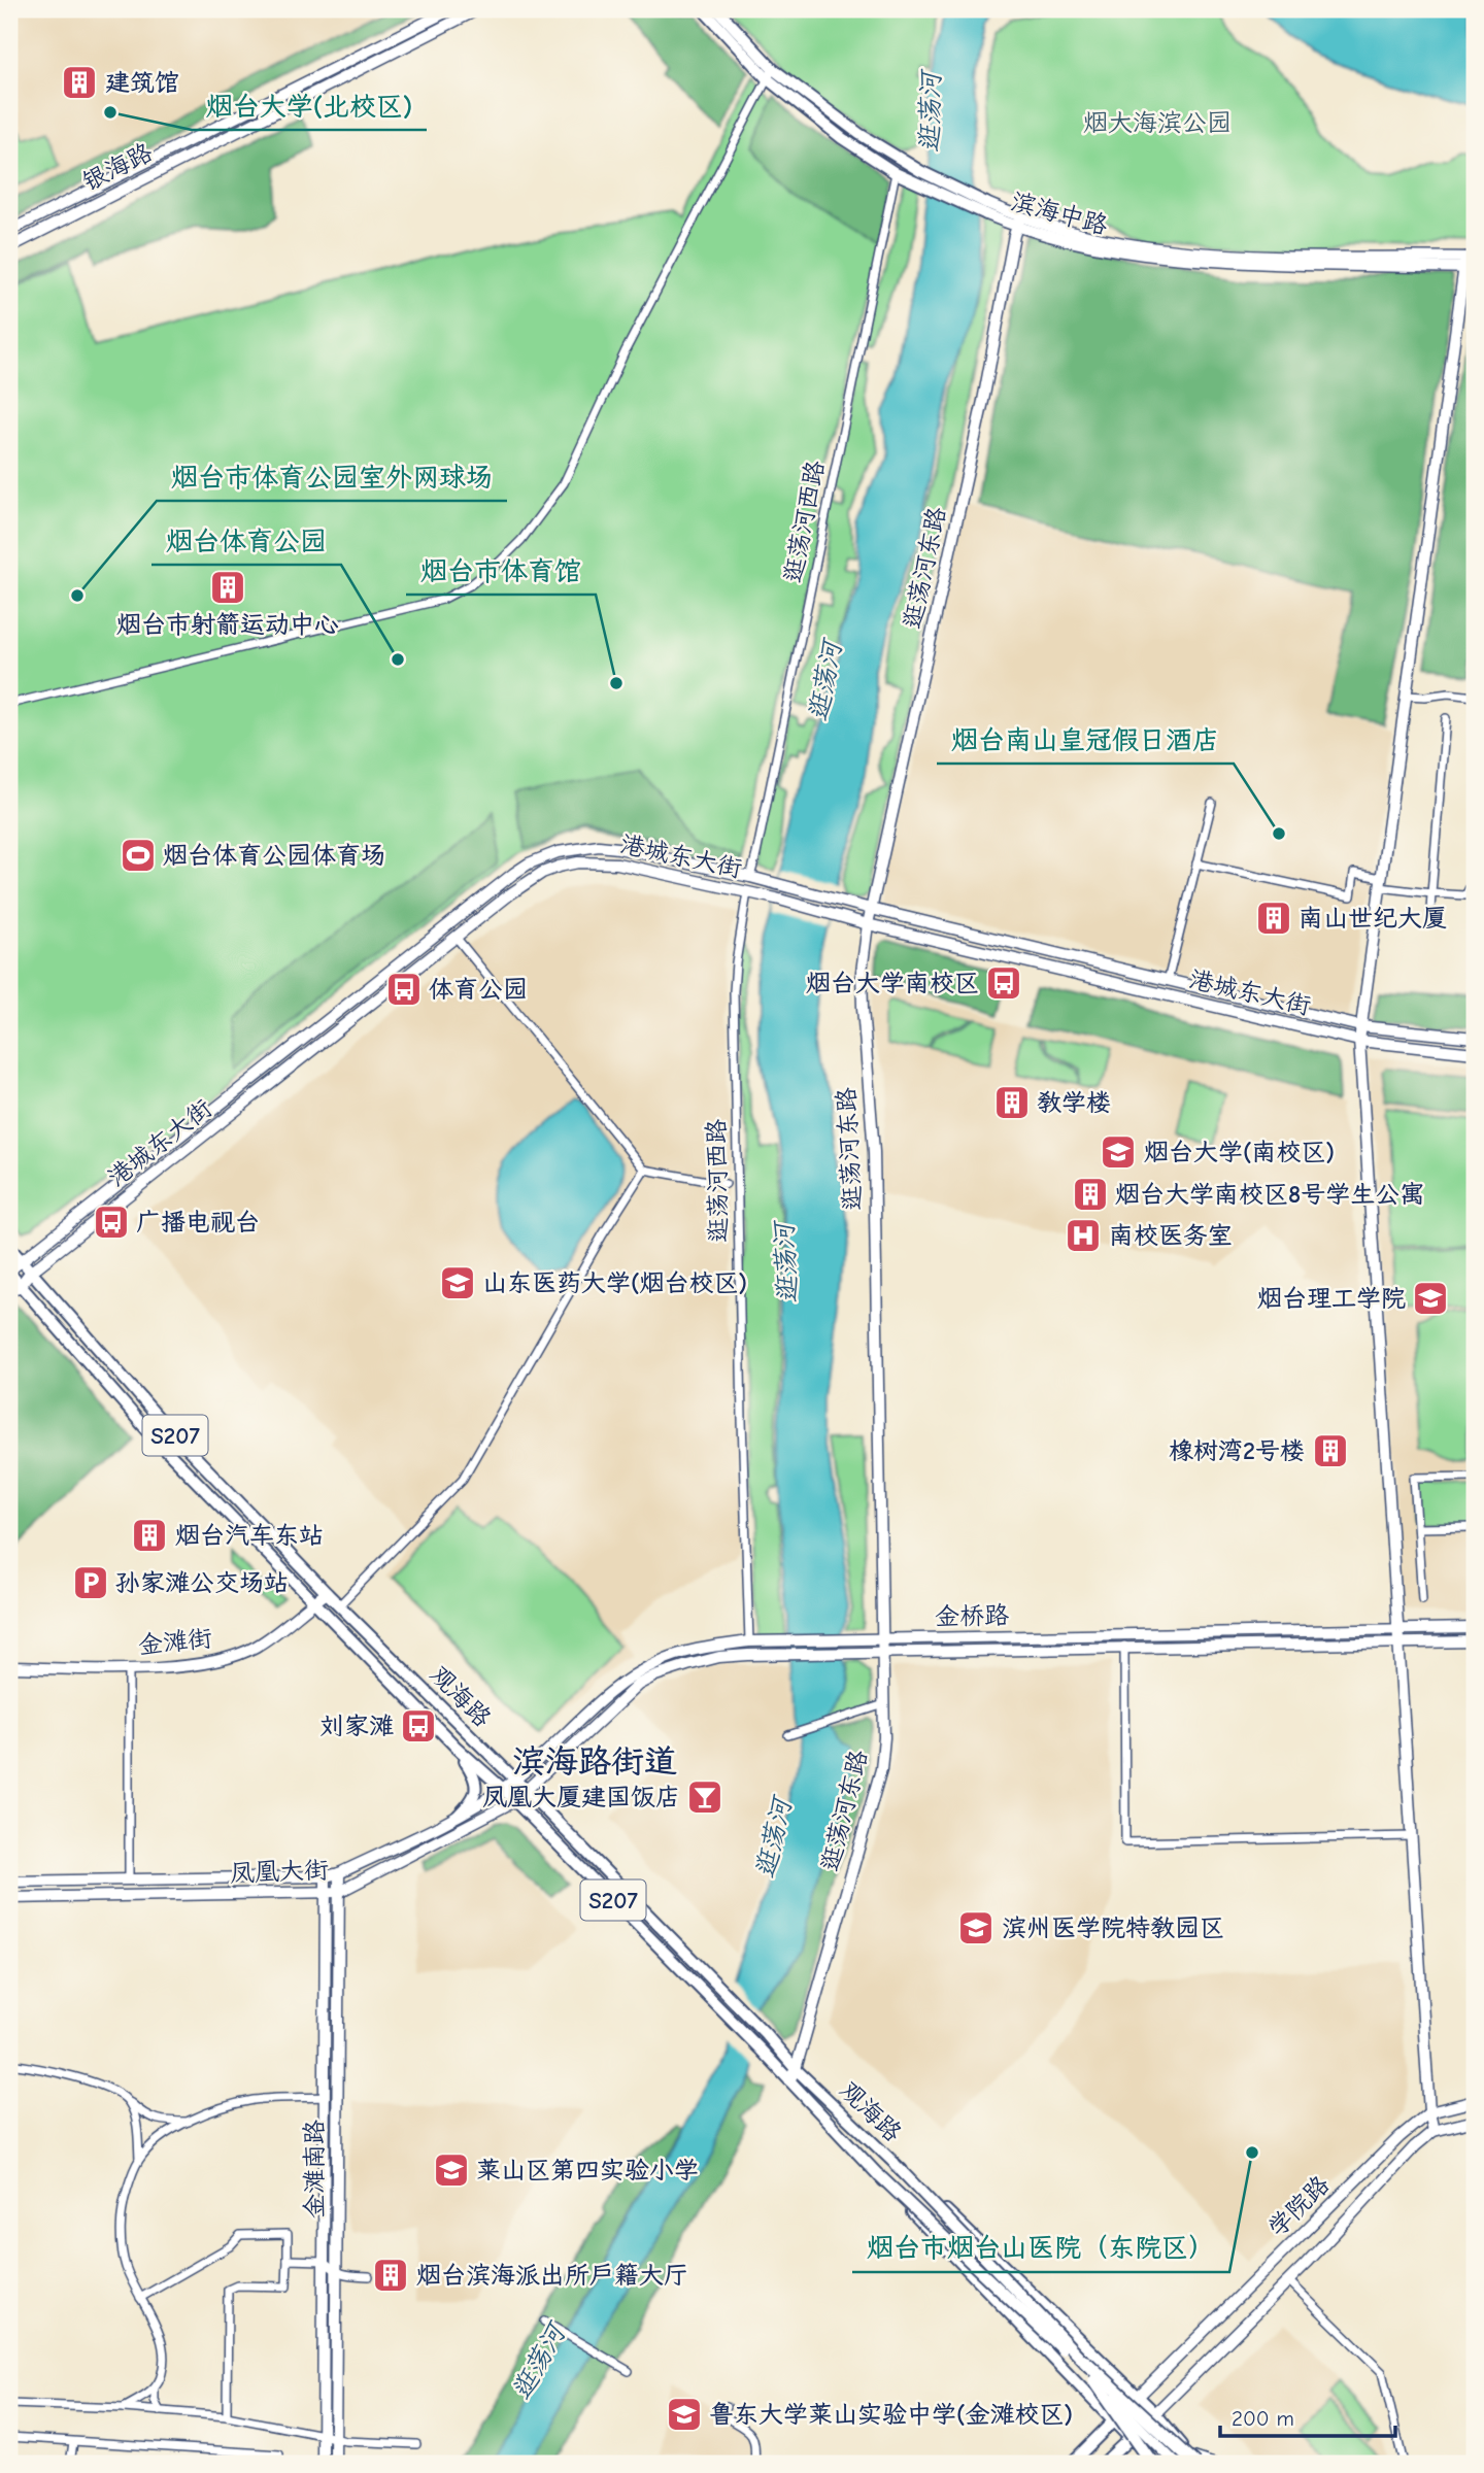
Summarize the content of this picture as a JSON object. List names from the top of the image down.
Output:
{
  "streets": {
    "main road": ["滨海中路", "S207", "观海路"],
    "street": [
      "银海路",
      "逛荡河西路",
      "逛荡河东路",
      "港城东大街",
      "金桥路",
      "金滩街",
      "凤凰大街",
      "金滩南路",
      "学院路"
    ]
  },
  "crossings": [
    ["滨海中路", "逛荡河西路"],
    ["滨海中路", "逛荡河东路"],
    ["逛荡河西路", "港城东大街"],
    ["逛荡河西路", "金桥路"],
    ["逛荡河东路", "港城东大街"],
    ["逛荡河东路", "金桥路"],
    ["逛荡河东路", "观海路"],
    ["港城东大街", "观海路"],
    ["S207", "观海路"],
    ["S207", "学院路"],
    ["金桥路", "观海路"],
    ["金桥路", "凤凰大街"],
    ["金滩街", "观海路"],
    ["观海路", "凤凰大街"],
    ["观海路", "学院路"],
    ["凤凰大街", "金滩南路"]
  ],
  "districts": ["滨海路街道"],
  "water": ["逛荡河"],
  "parks": ["烟大海滨公园"],
  "places": {
    "building": [
      "建筑馆",
      "烟台市射箭运动中心",
      "南山世纪大厦",
      "教学楼",
      "烟台大学南校区8号学生公寓",
      "橡树湾2号楼",
      "烟台汽车东站",
      "烟台滨海派出所户籍大厅"
    ],
    "other": [
      "烟台大学(北校区)",
      "烟台市体育公园室外网球场",
      "烟台体育公园",
      "烟台市体育馆",
      "烟台南山皇冠假日酒店",
      "烟台市烟台山医院（东院区）"
    ],
    "sports": ["烟台体育公园体育场"],
    "bus stop": [
      "烟台大学南校区",
      "体育公园",
      "广播电视台",
      "刘家滩"
    ],
    "school or university": [
      "烟台大学(南校区)",
      "山东医药大学(烟台校区)",
      "烟台理工学院",
      "滨州医学院特教园区",
      "莱山区第四实验小学",
      "鲁东大学莱山实验中学(金滩校区)"
    ],
    "hospital": ["南校医务室"],
    "parking": ["孙家滩公交场站"],
    "bar": ["凤凰大厦建国饭店"]
  },
  "scale_bar": "200 m"
}
